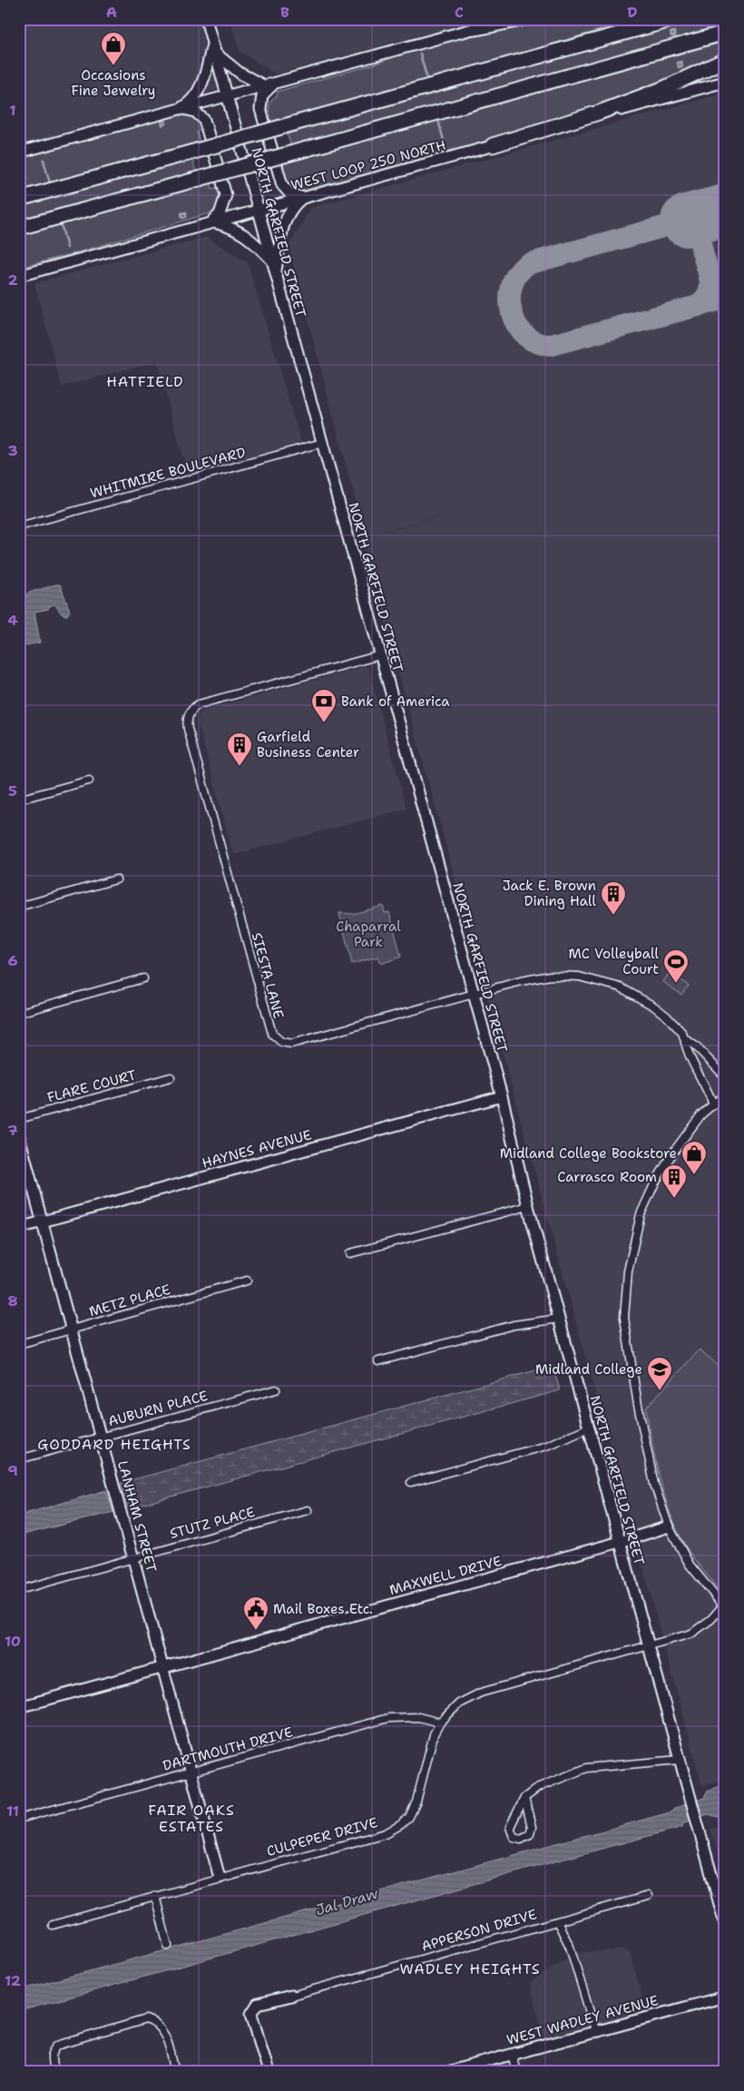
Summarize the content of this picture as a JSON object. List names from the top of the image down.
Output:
{
  "streets": {
    "main road": [
      "WEST LOOP 250 NORTH",
      "NORTH GARFIELD STREET",
      "HAYNES AVENUE",
      "LANHAM STREET",
      "MAXWELL DRIVE",
      "WEST WADLEY AVENUE"
    ],
    "street": [
      "WHITMIRE BOULEVARD",
      "SIESTA LANE",
      "FLARE COURT",
      "METZ PLACE",
      "AUBURN PLACE",
      "STUTZ PLACE",
      "DARTMOUTH DRIVE",
      "CULPEPER DRIVE",
      "APPERSON DRIVE"
    ]
  },
  "crossings": [
    ["WEST LOOP 250 NORTH", "NORTH GARFIELD STREET"],
    ["NORTH GARFIELD STREET", "WHITMIRE BOULEVARD"],
    ["NORTH GARFIELD STREET", "SIESTA LANE"],
    ["NORTH GARFIELD STREET", "HAYNES AVENUE"],
    ["NORTH GARFIELD STREET", "MAXWELL DRIVE"],
    ["NORTH GARFIELD STREET", "CULPEPER DRIVE"],
    ["HAYNES AVENUE", "LANHAM STREET"],
    ["METZ PLACE", "LANHAM STREET"],
    ["AUBURN PLACE", "LANHAM STREET"],
    ["LANHAM STREET", "STUTZ PLACE"],
    ["LANHAM STREET", "MAXWELL DRIVE"],
    ["LANHAM STREET", "DARTMOUTH DRIVE"],
    ["LANHAM STREET", "CULPEPER DRIVE"],
    ["DARTMOUTH DRIVE", "CULPEPER DRIVE"]
  ],
  "districts": [
    "HATFIELD",
    "GODDARD HEIGHTS",
    "FAIR OAKS ESTATES",
    "WADLEY HEIGHTS"
  ],
  "water": ["Jal Draw"],
  "parks": ["Chaparral Park"],
  "places": {
    "shop": ["Occasions Fine Jewelry", "Midland College Bookstore"],
    "bank": ["Bank of America"],
    "building": ["Garfield Business Center", "Jack E. Brown Dining Hall", "Carrasco Room"],
    "sports": ["MC Volleyball Court"],
    "school or university": ["Midland College"],
    "public building": ["Mail Boxes Etc."]
  },
  "grid": {
    "columns": [
      "A",
      "B",
      "C",
      "D"
    ],
    "rows": [
      "1",
      "2",
      "3",
      "4",
      "5",
      "6",
      "7",
      "8",
      "9",
      "10",
      "11",
      "12"
    ]
  }
}
